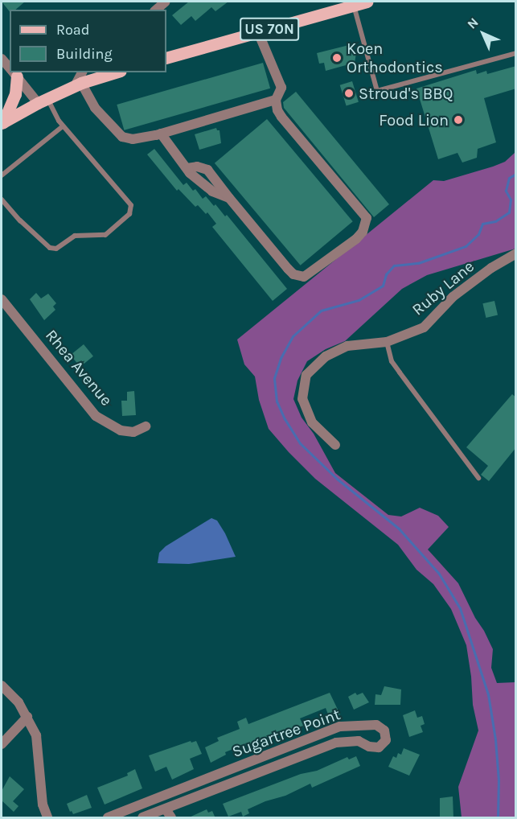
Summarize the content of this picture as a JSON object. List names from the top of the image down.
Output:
{
  "streets": {
    "main road": ["US 70N"],
    "street": ["Ruby Lane", "Rhea Avenue", "Sugartree Point"]
  },
  "places": ["Koen Orthodontics", "Stroud's BBQ", "Food Lion"],
  "legend": ["Road", "Building"],
  "north": "top left"
}
